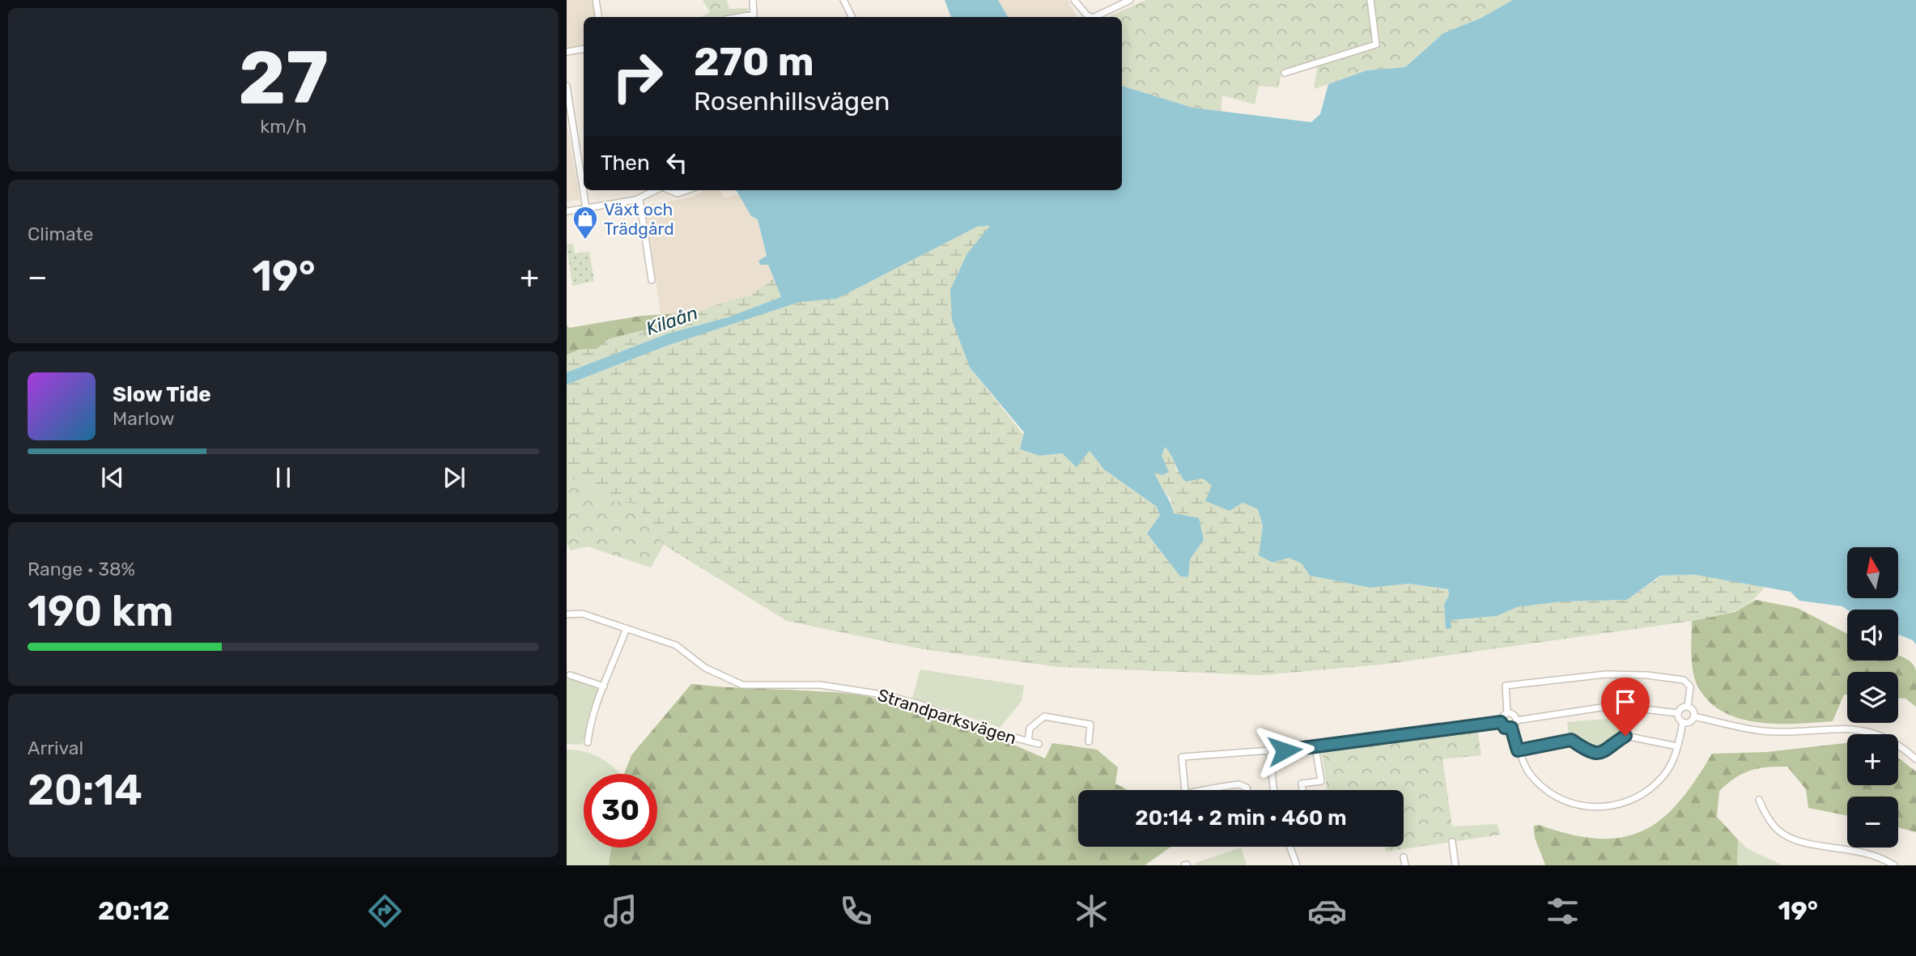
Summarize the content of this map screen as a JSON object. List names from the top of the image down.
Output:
{
  "streets": {
    "street": ["Strandparksvägen"]
  },
  "water": ["Kilaån"],
  "places": {
    "shop": ["Växt och Trädgård"]
  },
  "north": "top",
  "page": {
    "tile": [
      ["27", "km/h"],
      "Climate",
      ["Range · 38%", "190 km"],
      ["Arrival", "20:14"]
    ],
    "turn": ["270 m", "Rosenhillsvägen"],
    "then": "Then",
    "heat": ["−", "19°", "+"],
    "song": ["Slow Tide", "Marlow"],
    "map_buttons": ["+", "−"],
    "limit": "30",
    "trip": "20:14 · 2 min · 460 m",
    "tabs": ["20:12", "19°"]
  }
}
